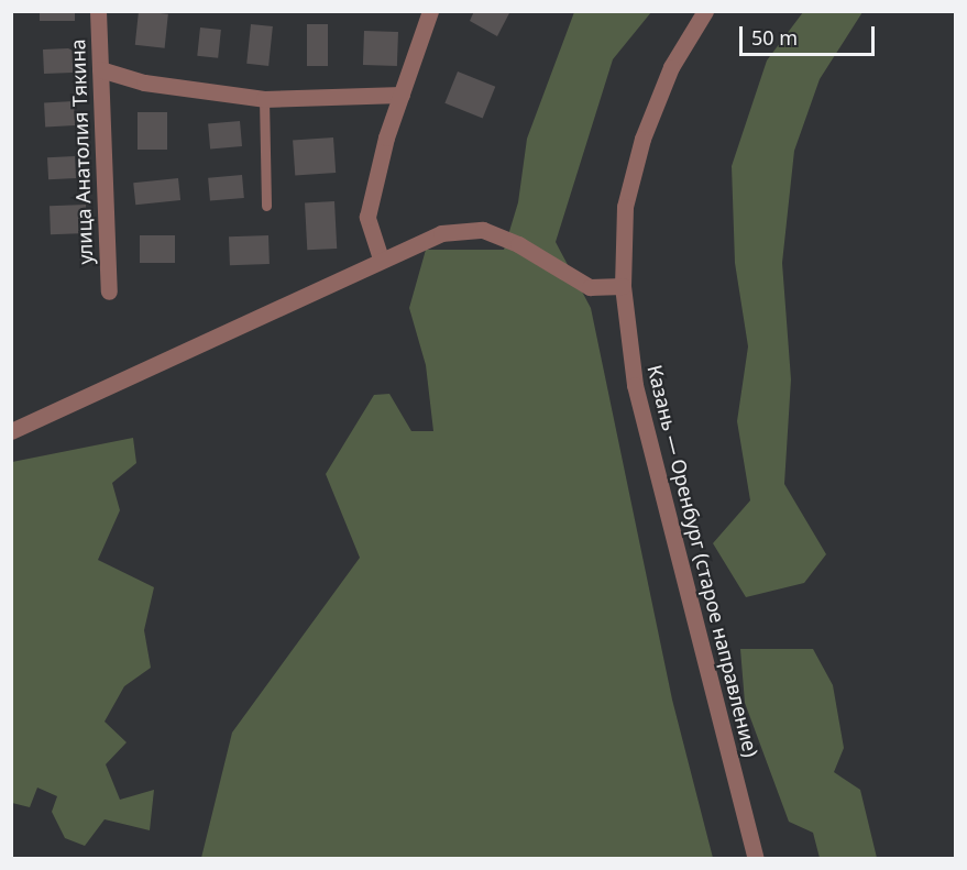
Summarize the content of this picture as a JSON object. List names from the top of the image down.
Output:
{
  "streets": {
    "street": ["улица Анатолия Тякина", "Казань — Оренбург (старое направление)"]
  },
  "scale_bar": "50 m"
}
